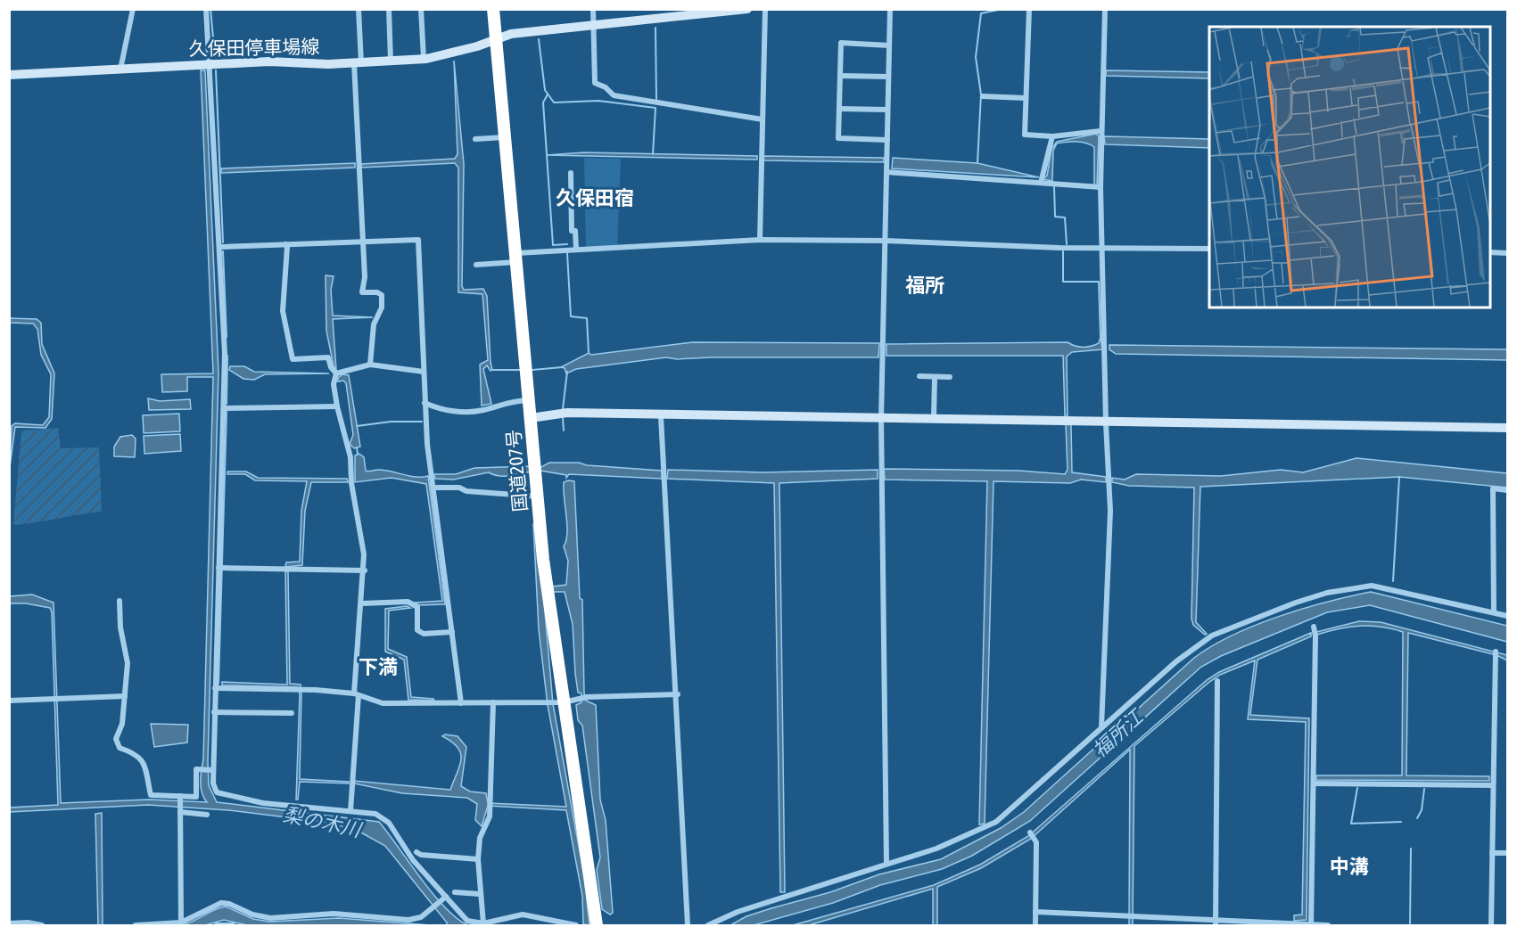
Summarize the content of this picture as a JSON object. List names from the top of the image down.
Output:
{
  "streets": {
    "highway": ["国道207号"],
    "street": ["久保田停車場線"]
  },
  "crossings": [
    ["久保田停車場線", "国道207号"]
  ],
  "districts": [
    "久保田宿",
    "福所",
    "下満",
    "中溝"
  ],
  "water": ["福所江", "梨の木川"]
}
